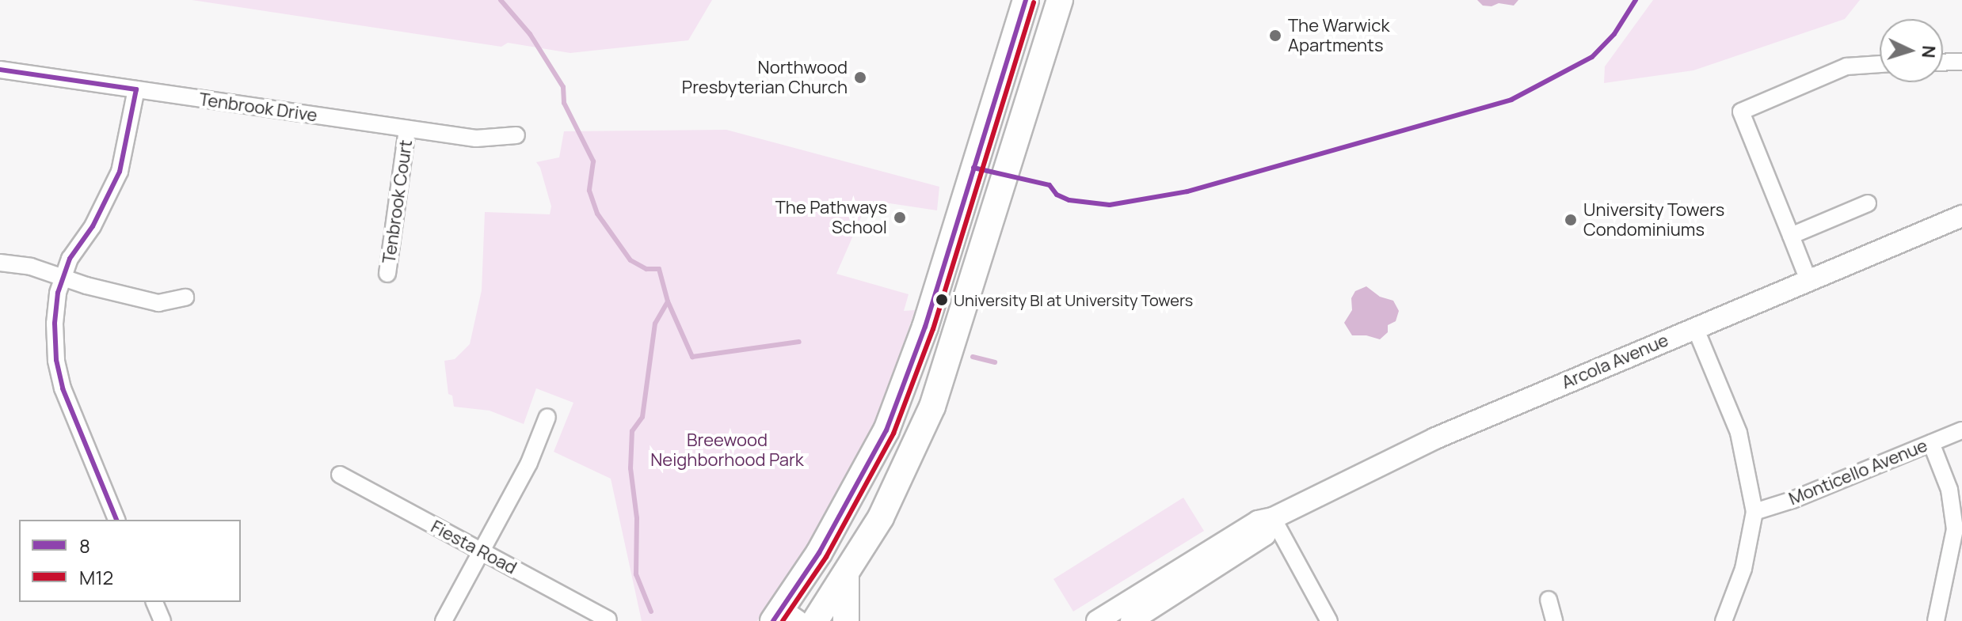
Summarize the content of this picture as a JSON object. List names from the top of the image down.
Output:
{
  "streets": {
    "street": [
      "Tenbrook Drive",
      "Tenbrook Court",
      "Arcola Avenue",
      "Monticello Avenue",
      "Fiesta Road"
    ]
  },
  "crossings": [
    ["Tenbrook Drive", "Tenbrook Court"]
  ],
  "parks": ["Breewood Neighborhood Park"],
  "places": [
    "The Warwick Apartments",
    "Northwood Presbyterian Church",
    "The Pathways School",
    "University Towers Condominiums",
    "University Bl at University Towers"
  ],
  "lines": ["transit line 8", "transit line M12"],
  "legend": ["8", "M12"],
  "north": "right"
}
